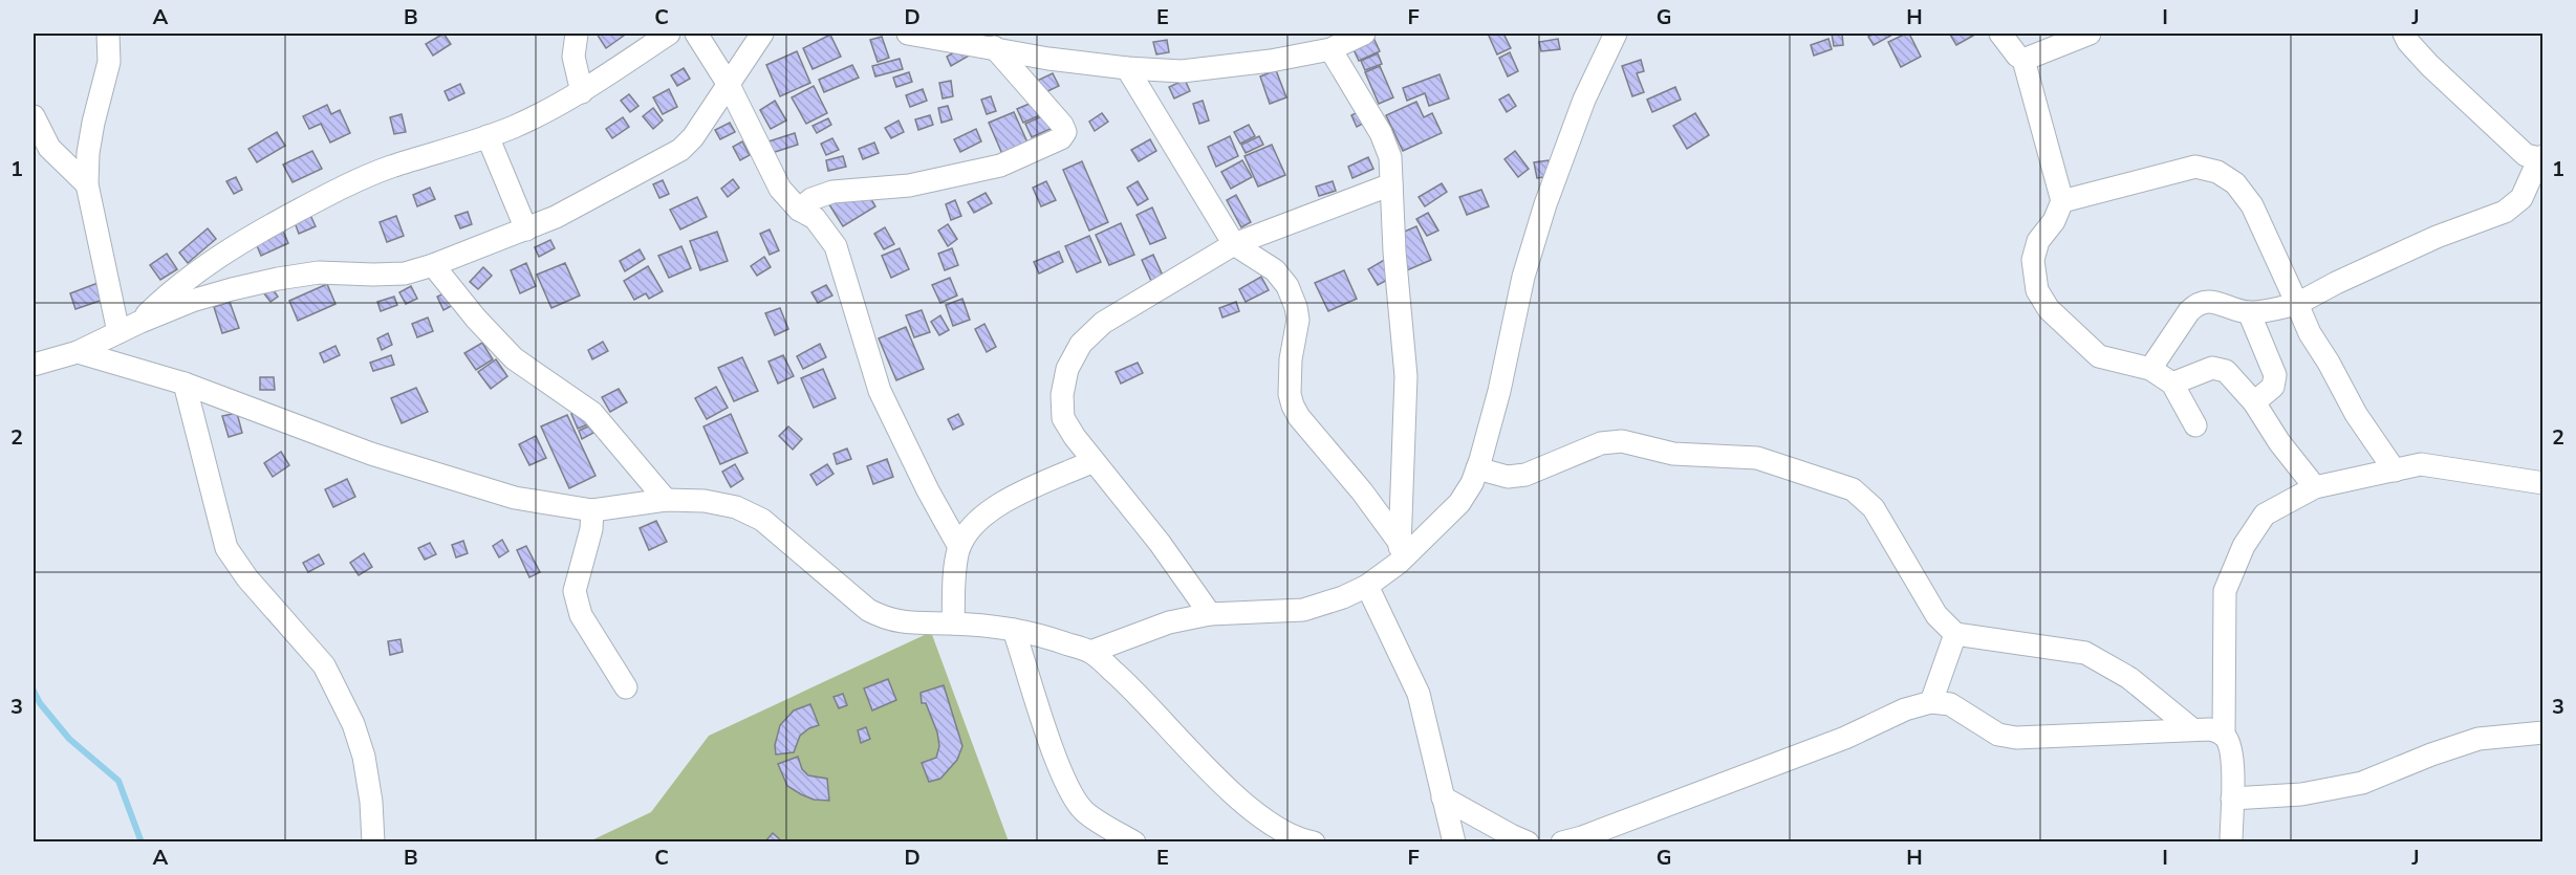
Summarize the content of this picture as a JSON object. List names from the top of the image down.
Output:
{
  "grid": {
    "columns": [
      "A",
      "B",
      "C",
      "D",
      "E",
      "F",
      "G",
      "H",
      "I",
      "J"
    ],
    "rows": ["1", "2", "3"]
  }
}
